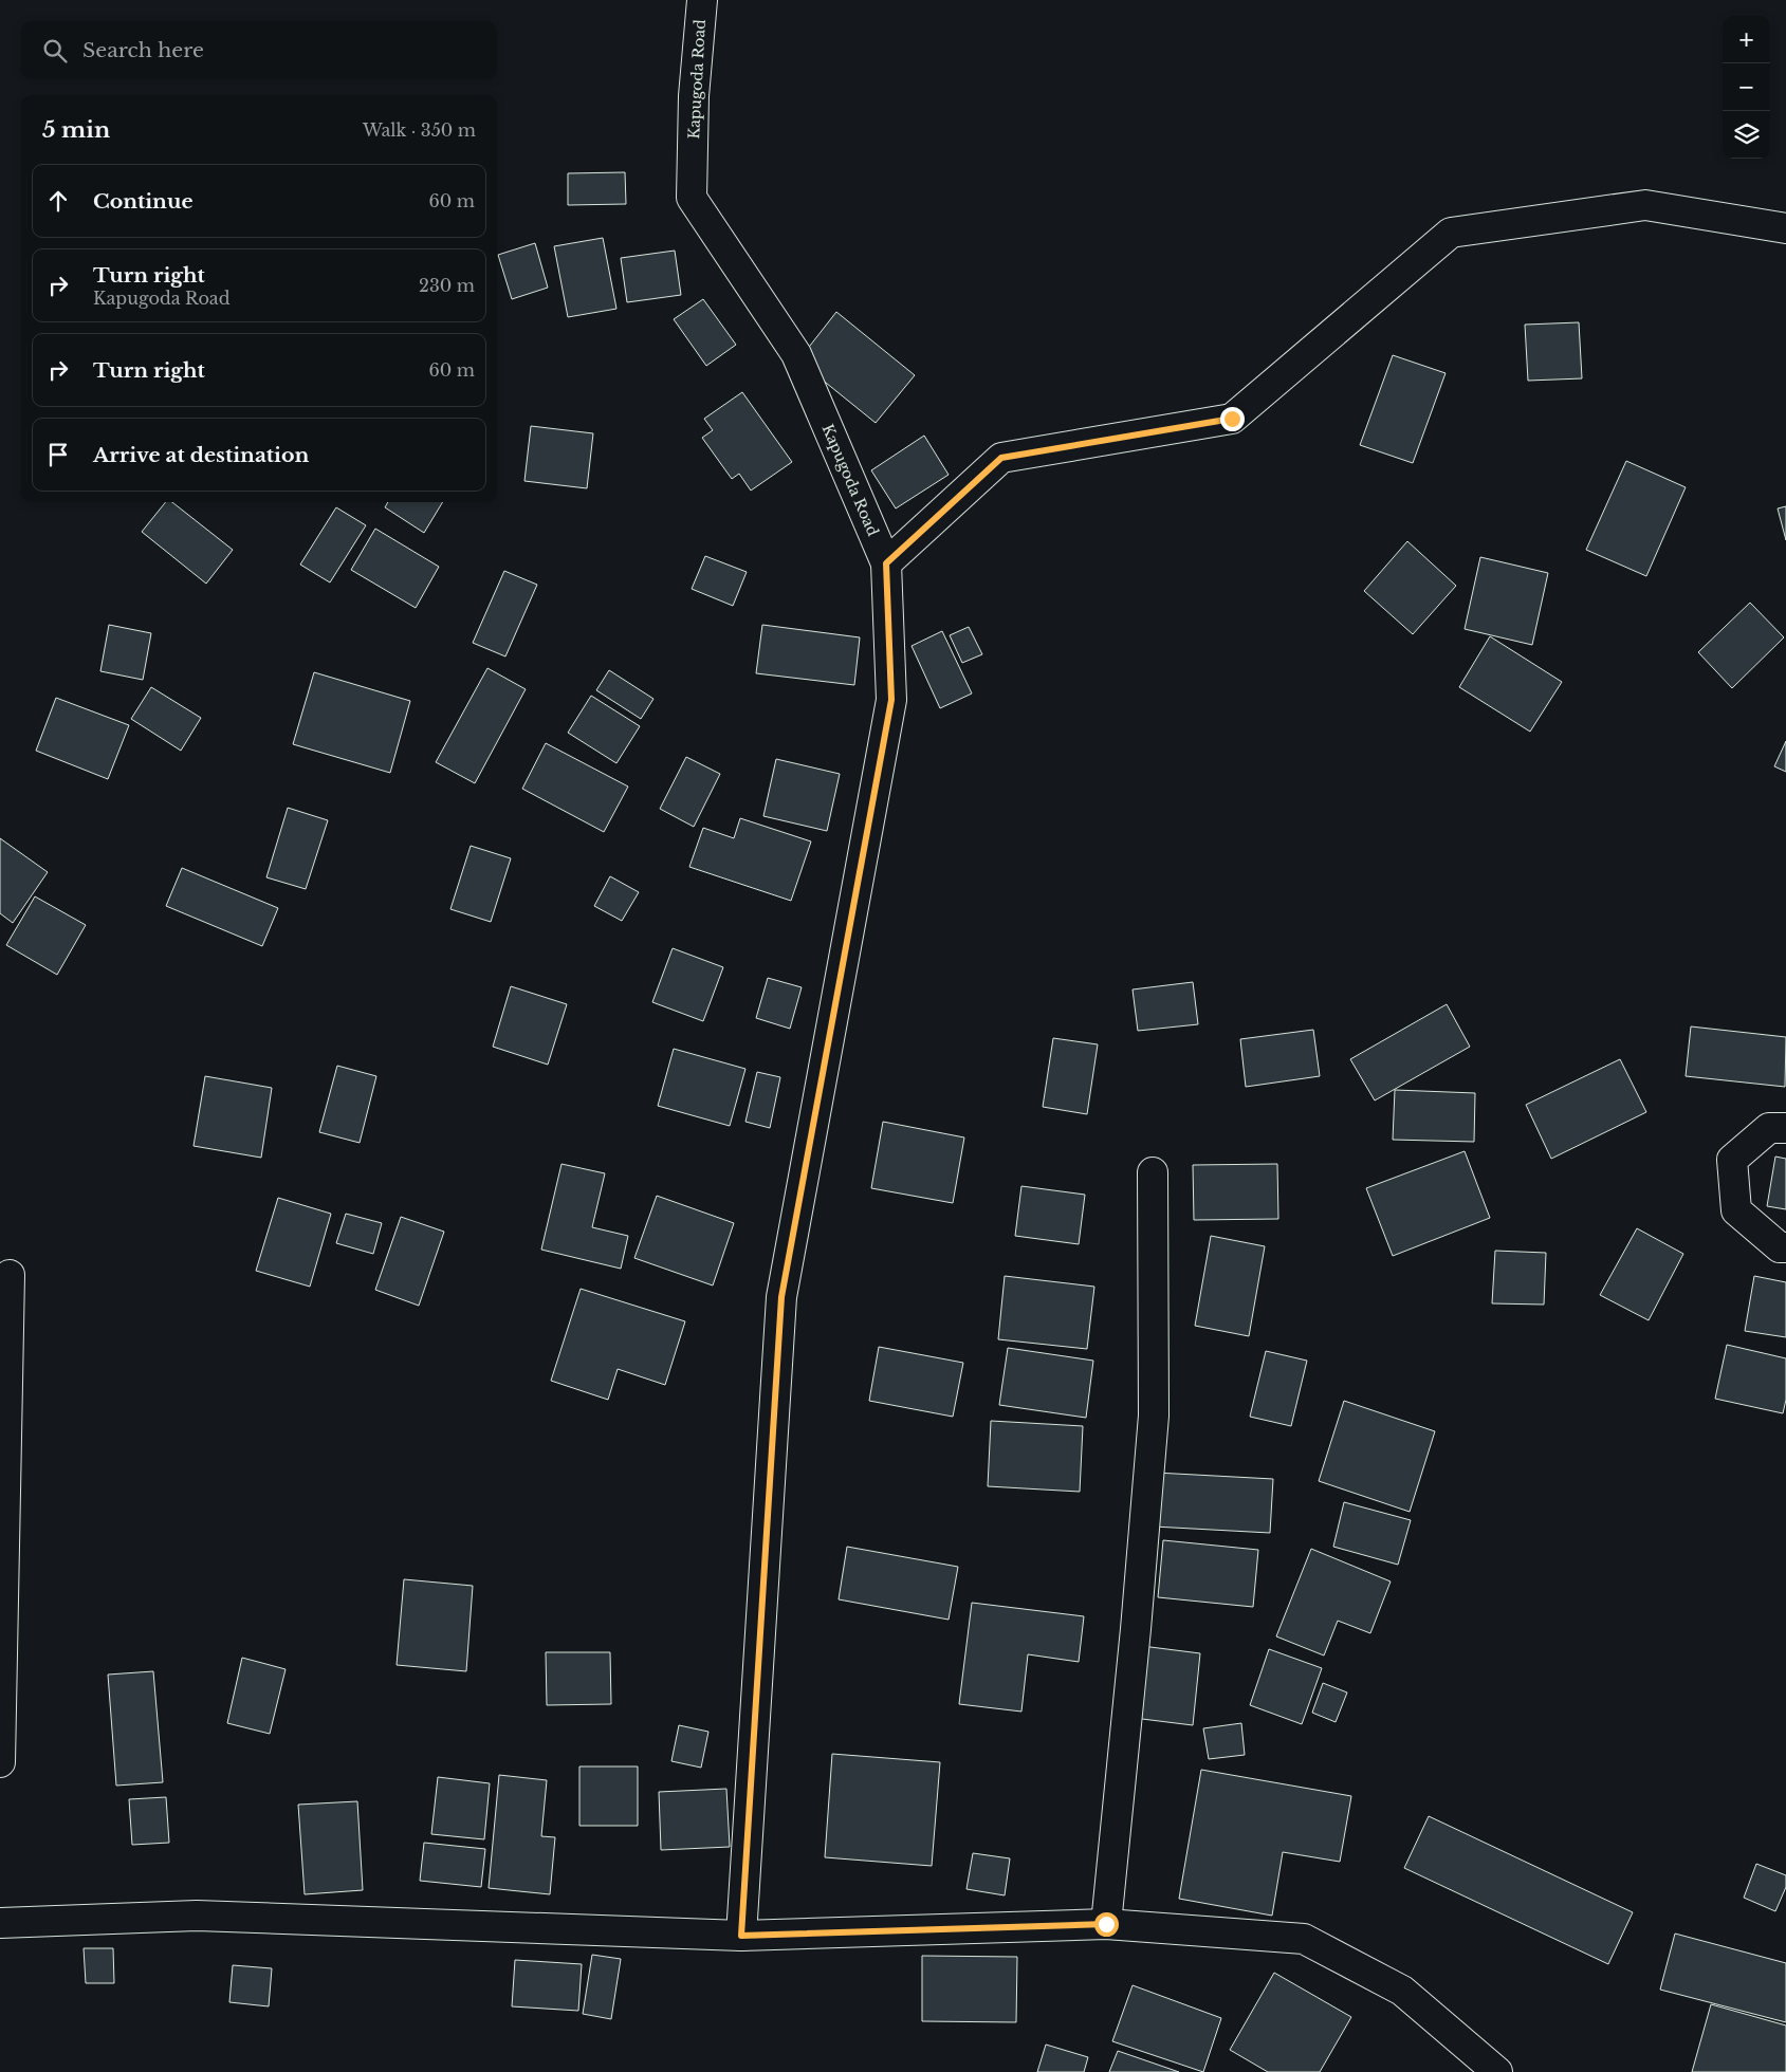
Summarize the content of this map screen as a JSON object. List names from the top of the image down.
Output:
{
  "streets": {
    "street": ["Kapugoda Road"]
  },
  "page": {
    "map_buttons": ["+", "−"],
    "search": "Search here",
    "heading": ["5 min", "Walk · 350 m"],
    "list": [
      ["Continue", "60 m"],
      ["Turn right", "Kapugoda Road", "230 m"],
      ["Turn right", "60 m"],
      "Arrive at destination"
    ]
  }
}
